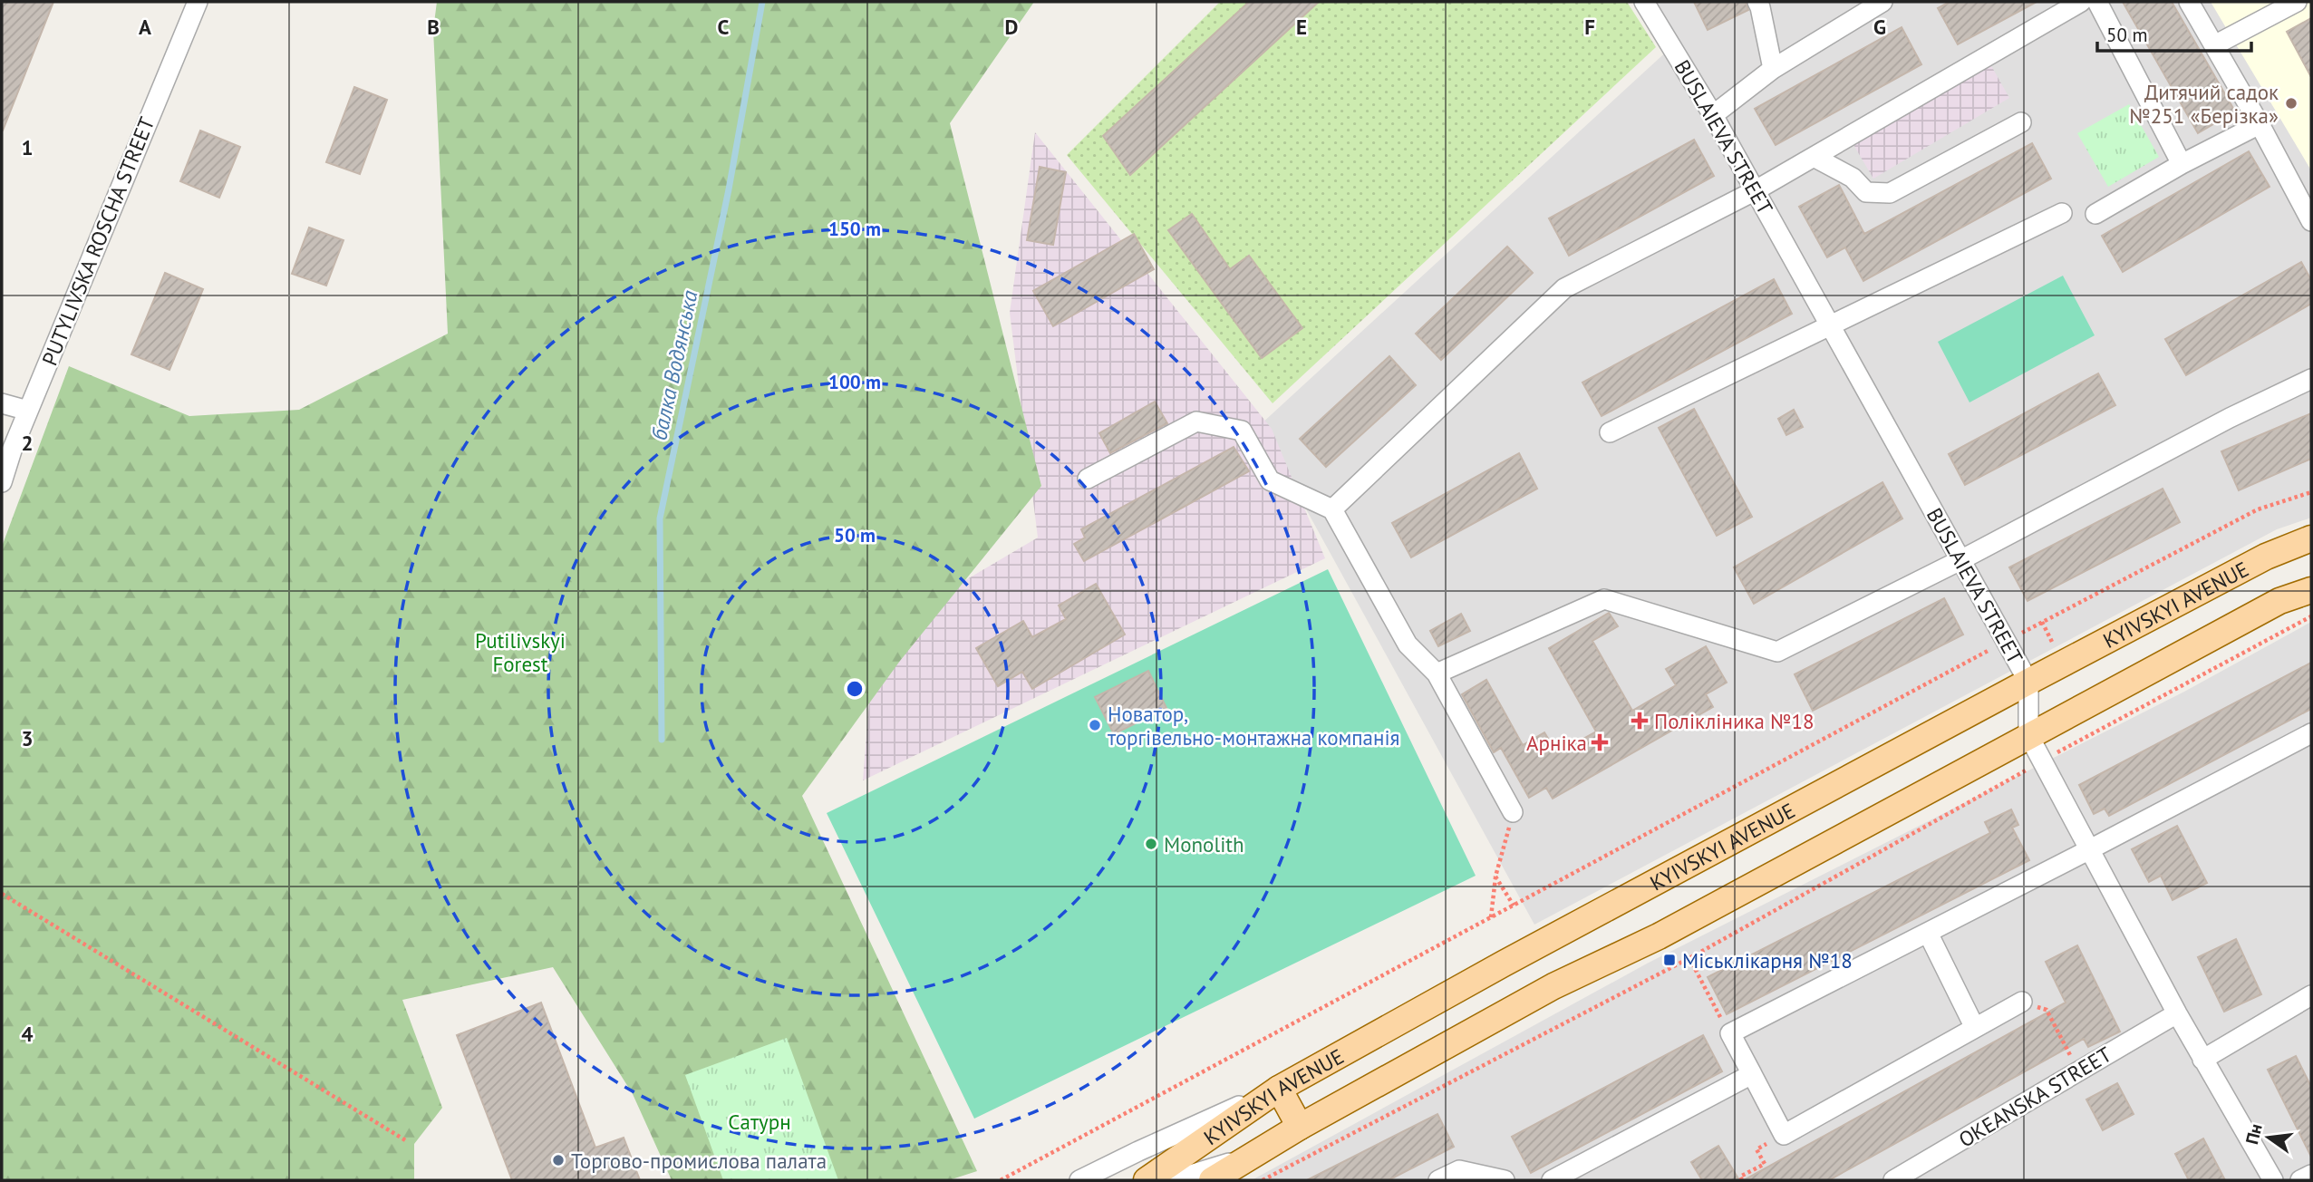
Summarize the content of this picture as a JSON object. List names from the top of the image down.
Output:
{
  "streets": {
    "main road": ["KYIVSKYI AVENUE"],
    "street": ["BUSLAIEVA STREET", "PUTYLIVSKA ROSCHA STREET", "OKEANSKA STREET"]
  },
  "crossings": [
    ["BUSLAIEVA STREET", "KYIVSKYI AVENUE"],
    ["BUSLAIEVA STREET", "OKEANSKA STREET"]
  ],
  "water": ["балка Водянська"],
  "parks": ["Putilivskyi Forest", "Сатурн"],
  "places": {
    "other": [
      "Дитячий садок №251 «Берізка»",
      "Новатор, торгівельно-монтажна компанія",
      "Monolith",
      "Торгово-промислова палата"
    ],
    "health": ["Полікліника №18", "Арніка"],
    "transit": ["Міськлікарня №18"]
  },
  "scale_bar": "50 m",
  "north": "left",
  "grid": {
    "columns": [
      "A",
      "B",
      "C",
      "D",
      "E",
      "F",
      "G"
    ],
    "rows": [
      "1",
      "2",
      "3",
      "4"
    ]
  },
  "rings": ["150 m", "100 m", "50 m"]
}
